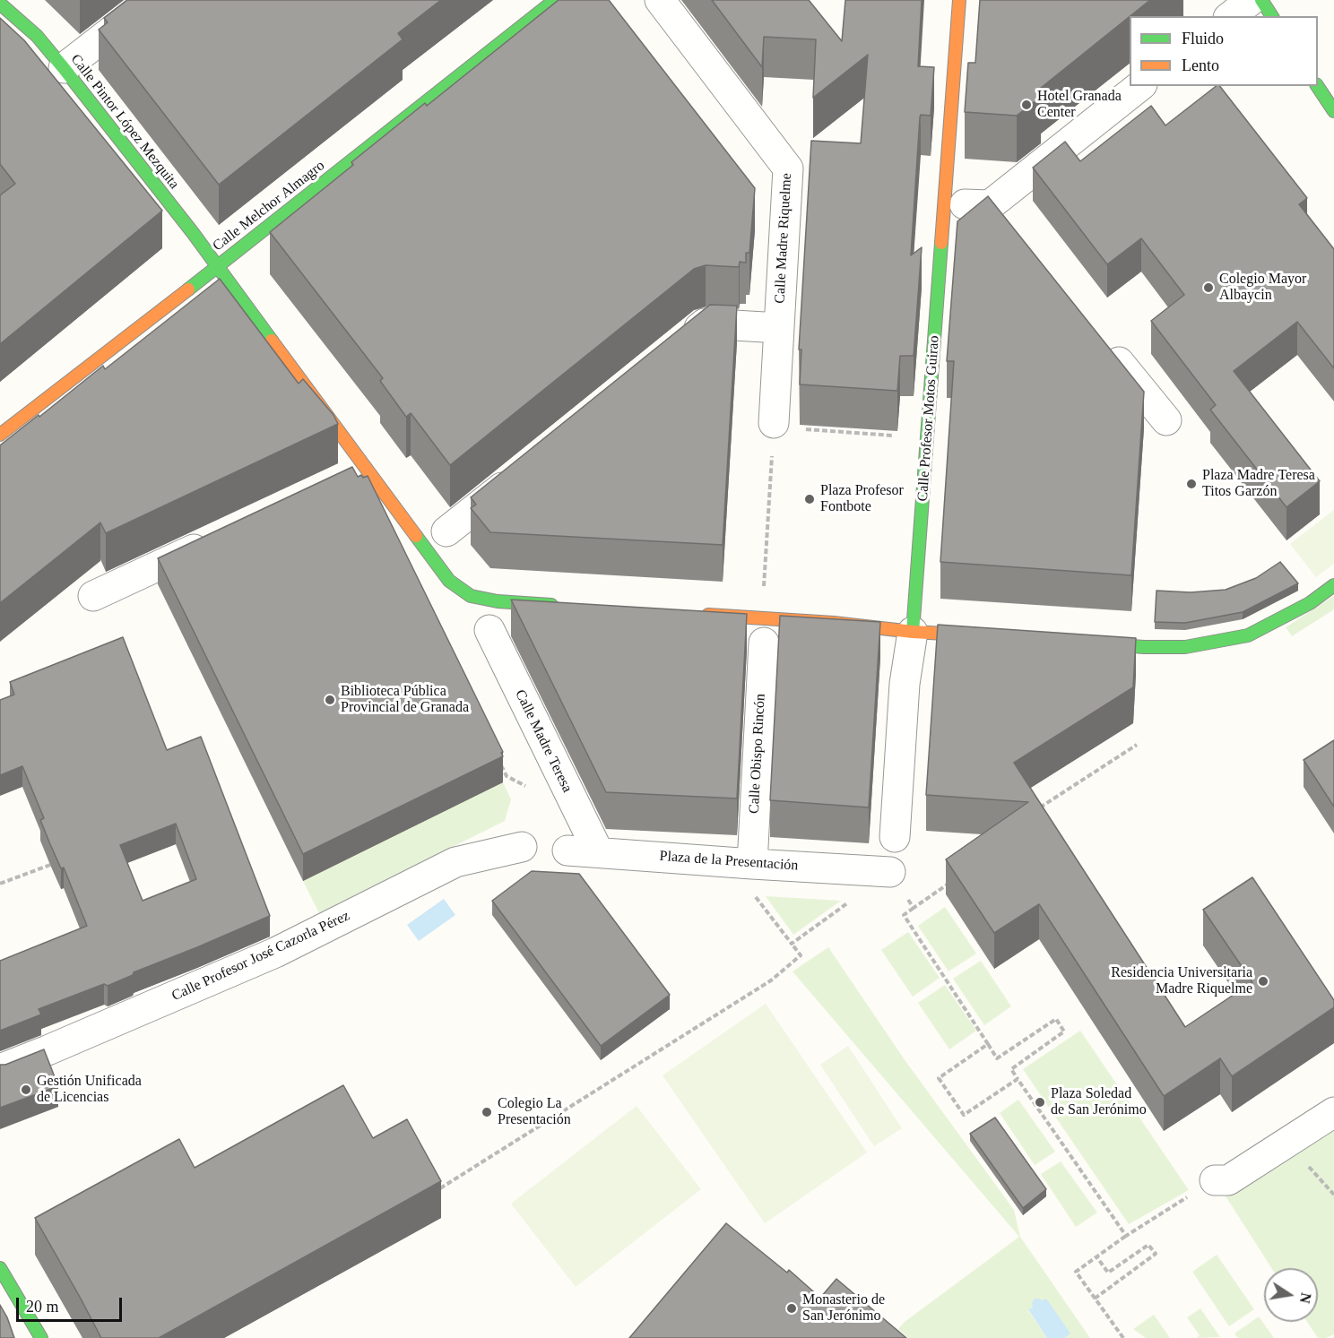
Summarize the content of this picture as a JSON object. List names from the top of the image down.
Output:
{
  "streets": {
    "street": [
      "Calle Pintor López Mezquita",
      "Calle Melchor Almagro",
      "Calle Madre Riquelme",
      "Calle Profesor Motos Guirao",
      "Calle Madre Teresa",
      "Calle Obispo Rincón",
      "Plaza de la Presentación",
      "Calle Profesor José Cazorla Pérez"
    ]
  },
  "crossings": [
    ["Calle Pintor López Mezquita", "Calle Melchor Almagro"],
    ["Calle Madre Teresa", "Plaza de la Presentación"],
    ["Calle Obispo Rincón", "Plaza de la Presentación"]
  ],
  "places": [
    "Hotel Granada Center",
    "Colegio Mayor Albaycin",
    "Plaza Madre Teresa Titos Garzón",
    "Plaza Profesor Fontbote",
    "Biblioteca Pública Provincial de Granada",
    "Residencia Universitaria Madre Riquelme",
    "Gestión Unificada de Licencias",
    "Plaza Soledad de San Jerónimo",
    "Colegio La Presentación",
    "Monasterio de San Jerónimo"
  ],
  "legend": ["Fluido", "Lento"],
  "scale_bar": "20 m",
  "north": "right"
}
